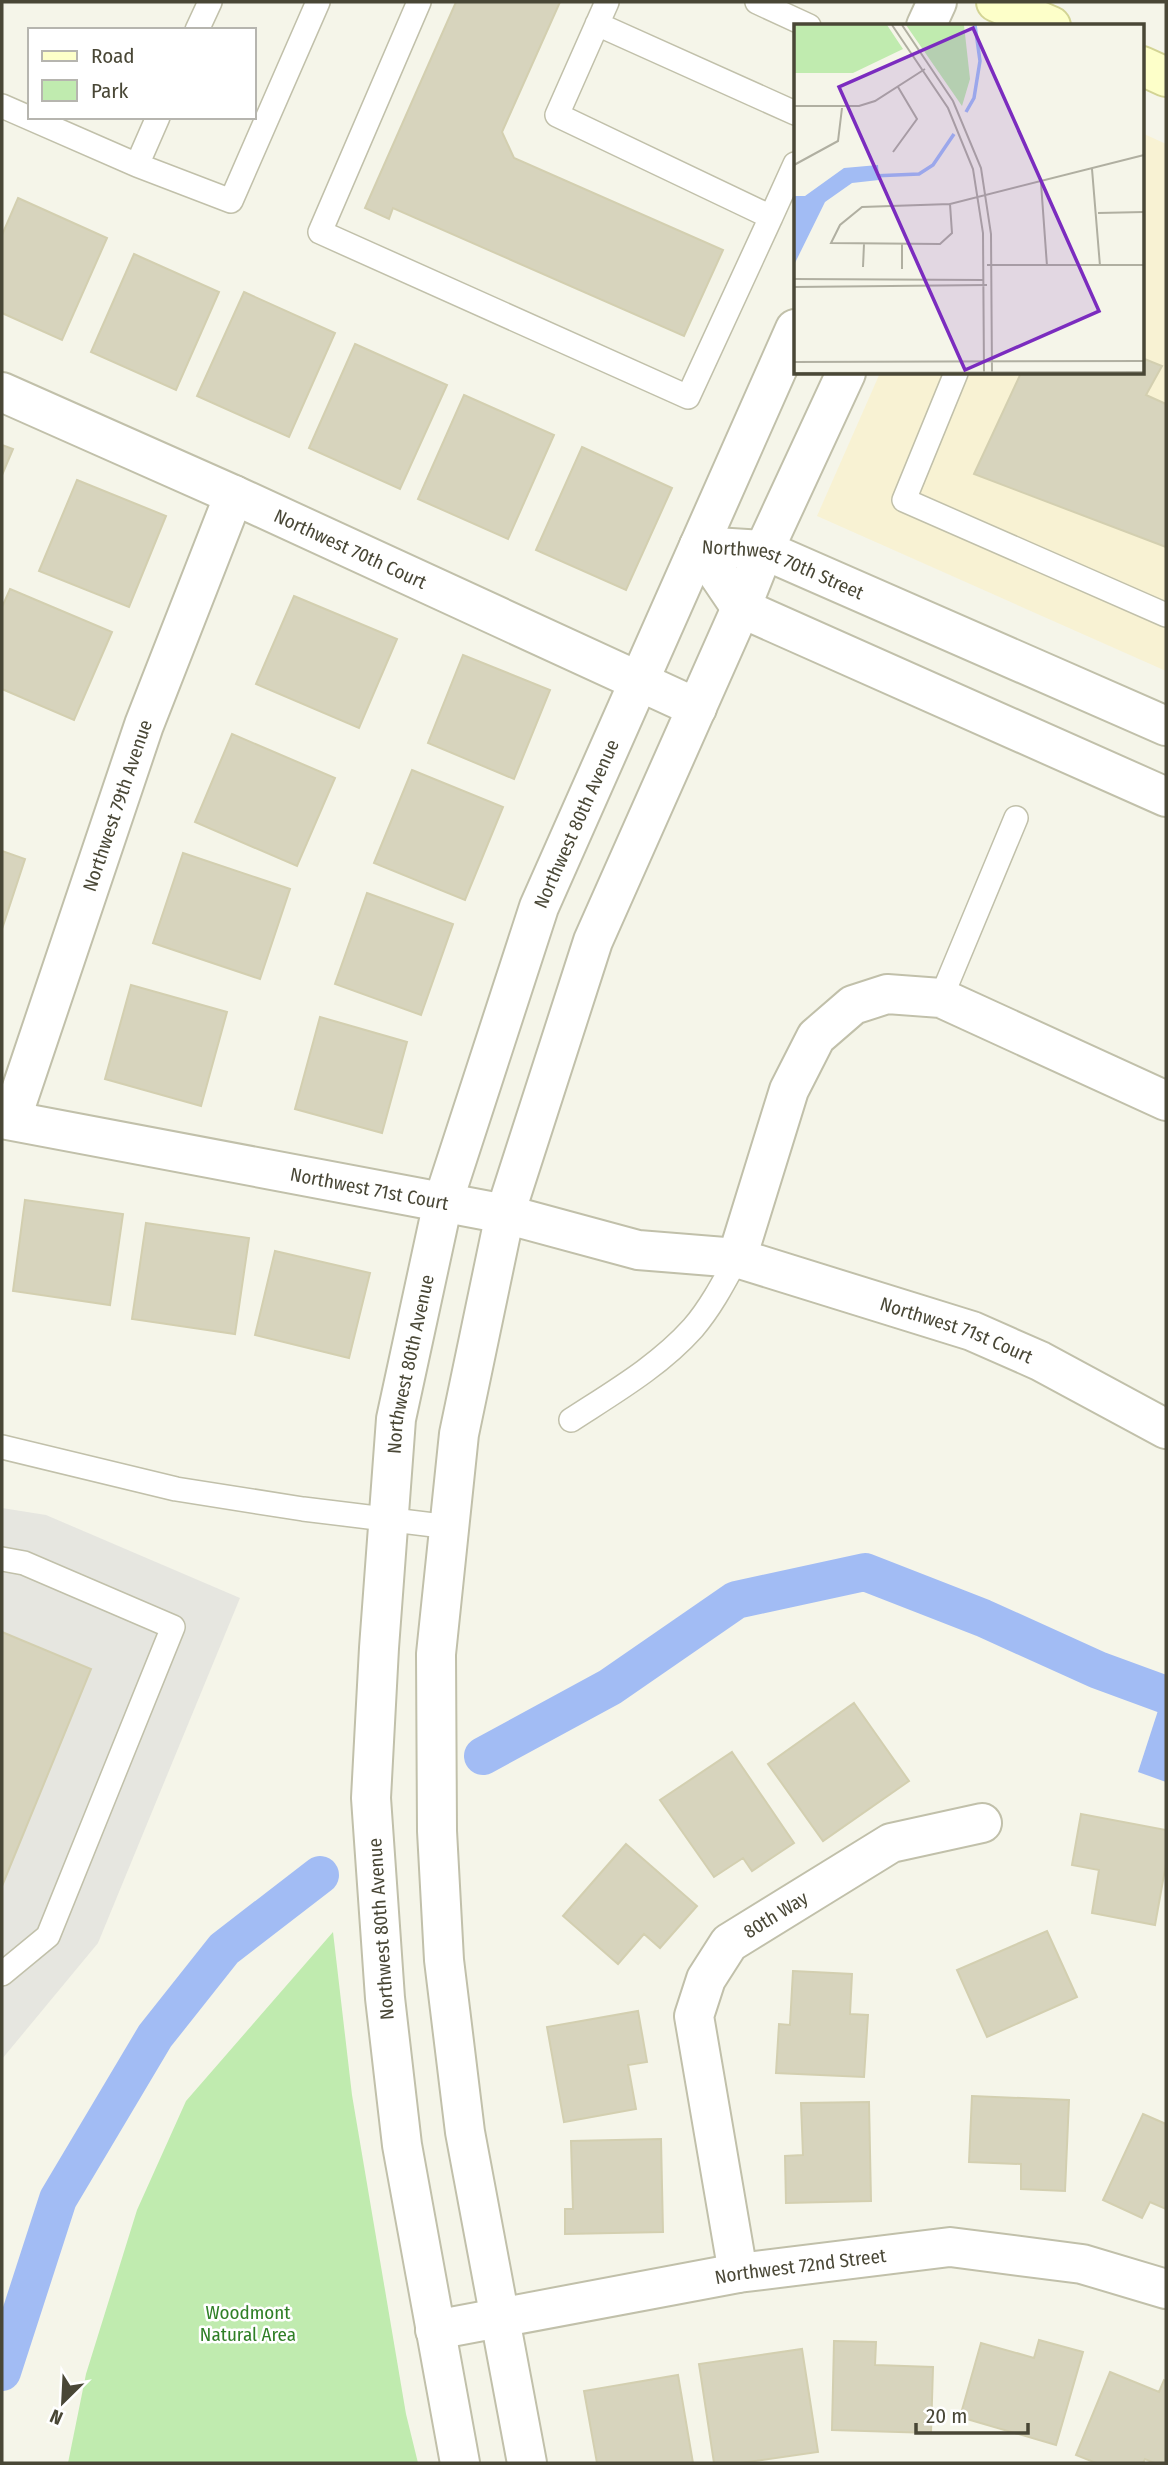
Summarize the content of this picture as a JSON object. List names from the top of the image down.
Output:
{
  "streets": {
    "street": [
      "Northwest 70th Court",
      "Northwest 70th Street",
      "Northwest 79th Avenue",
      "Northwest 80th Avenue",
      "Northwest 71st Court",
      "80th Way",
      "Northwest 72nd Street"
    ]
  },
  "crossings": [
    ["Northwest 70th Court", "Northwest 79th Avenue"],
    ["Northwest 70th Court", "Northwest 80th Avenue"],
    ["Northwest 70th Street", "Northwest 80th Avenue"],
    ["Northwest 79th Avenue", "Northwest 71st Court"],
    ["Northwest 80th Avenue", "Northwest 71st Court"],
    ["Northwest 80th Avenue", "Northwest 72nd Street"],
    ["80th Way", "Northwest 72nd Street"]
  ],
  "parks": ["Woodmont Natural Area"],
  "legend": ["Road", "Park"],
  "scale_bar": "20 m",
  "north": "bottom left"
}
